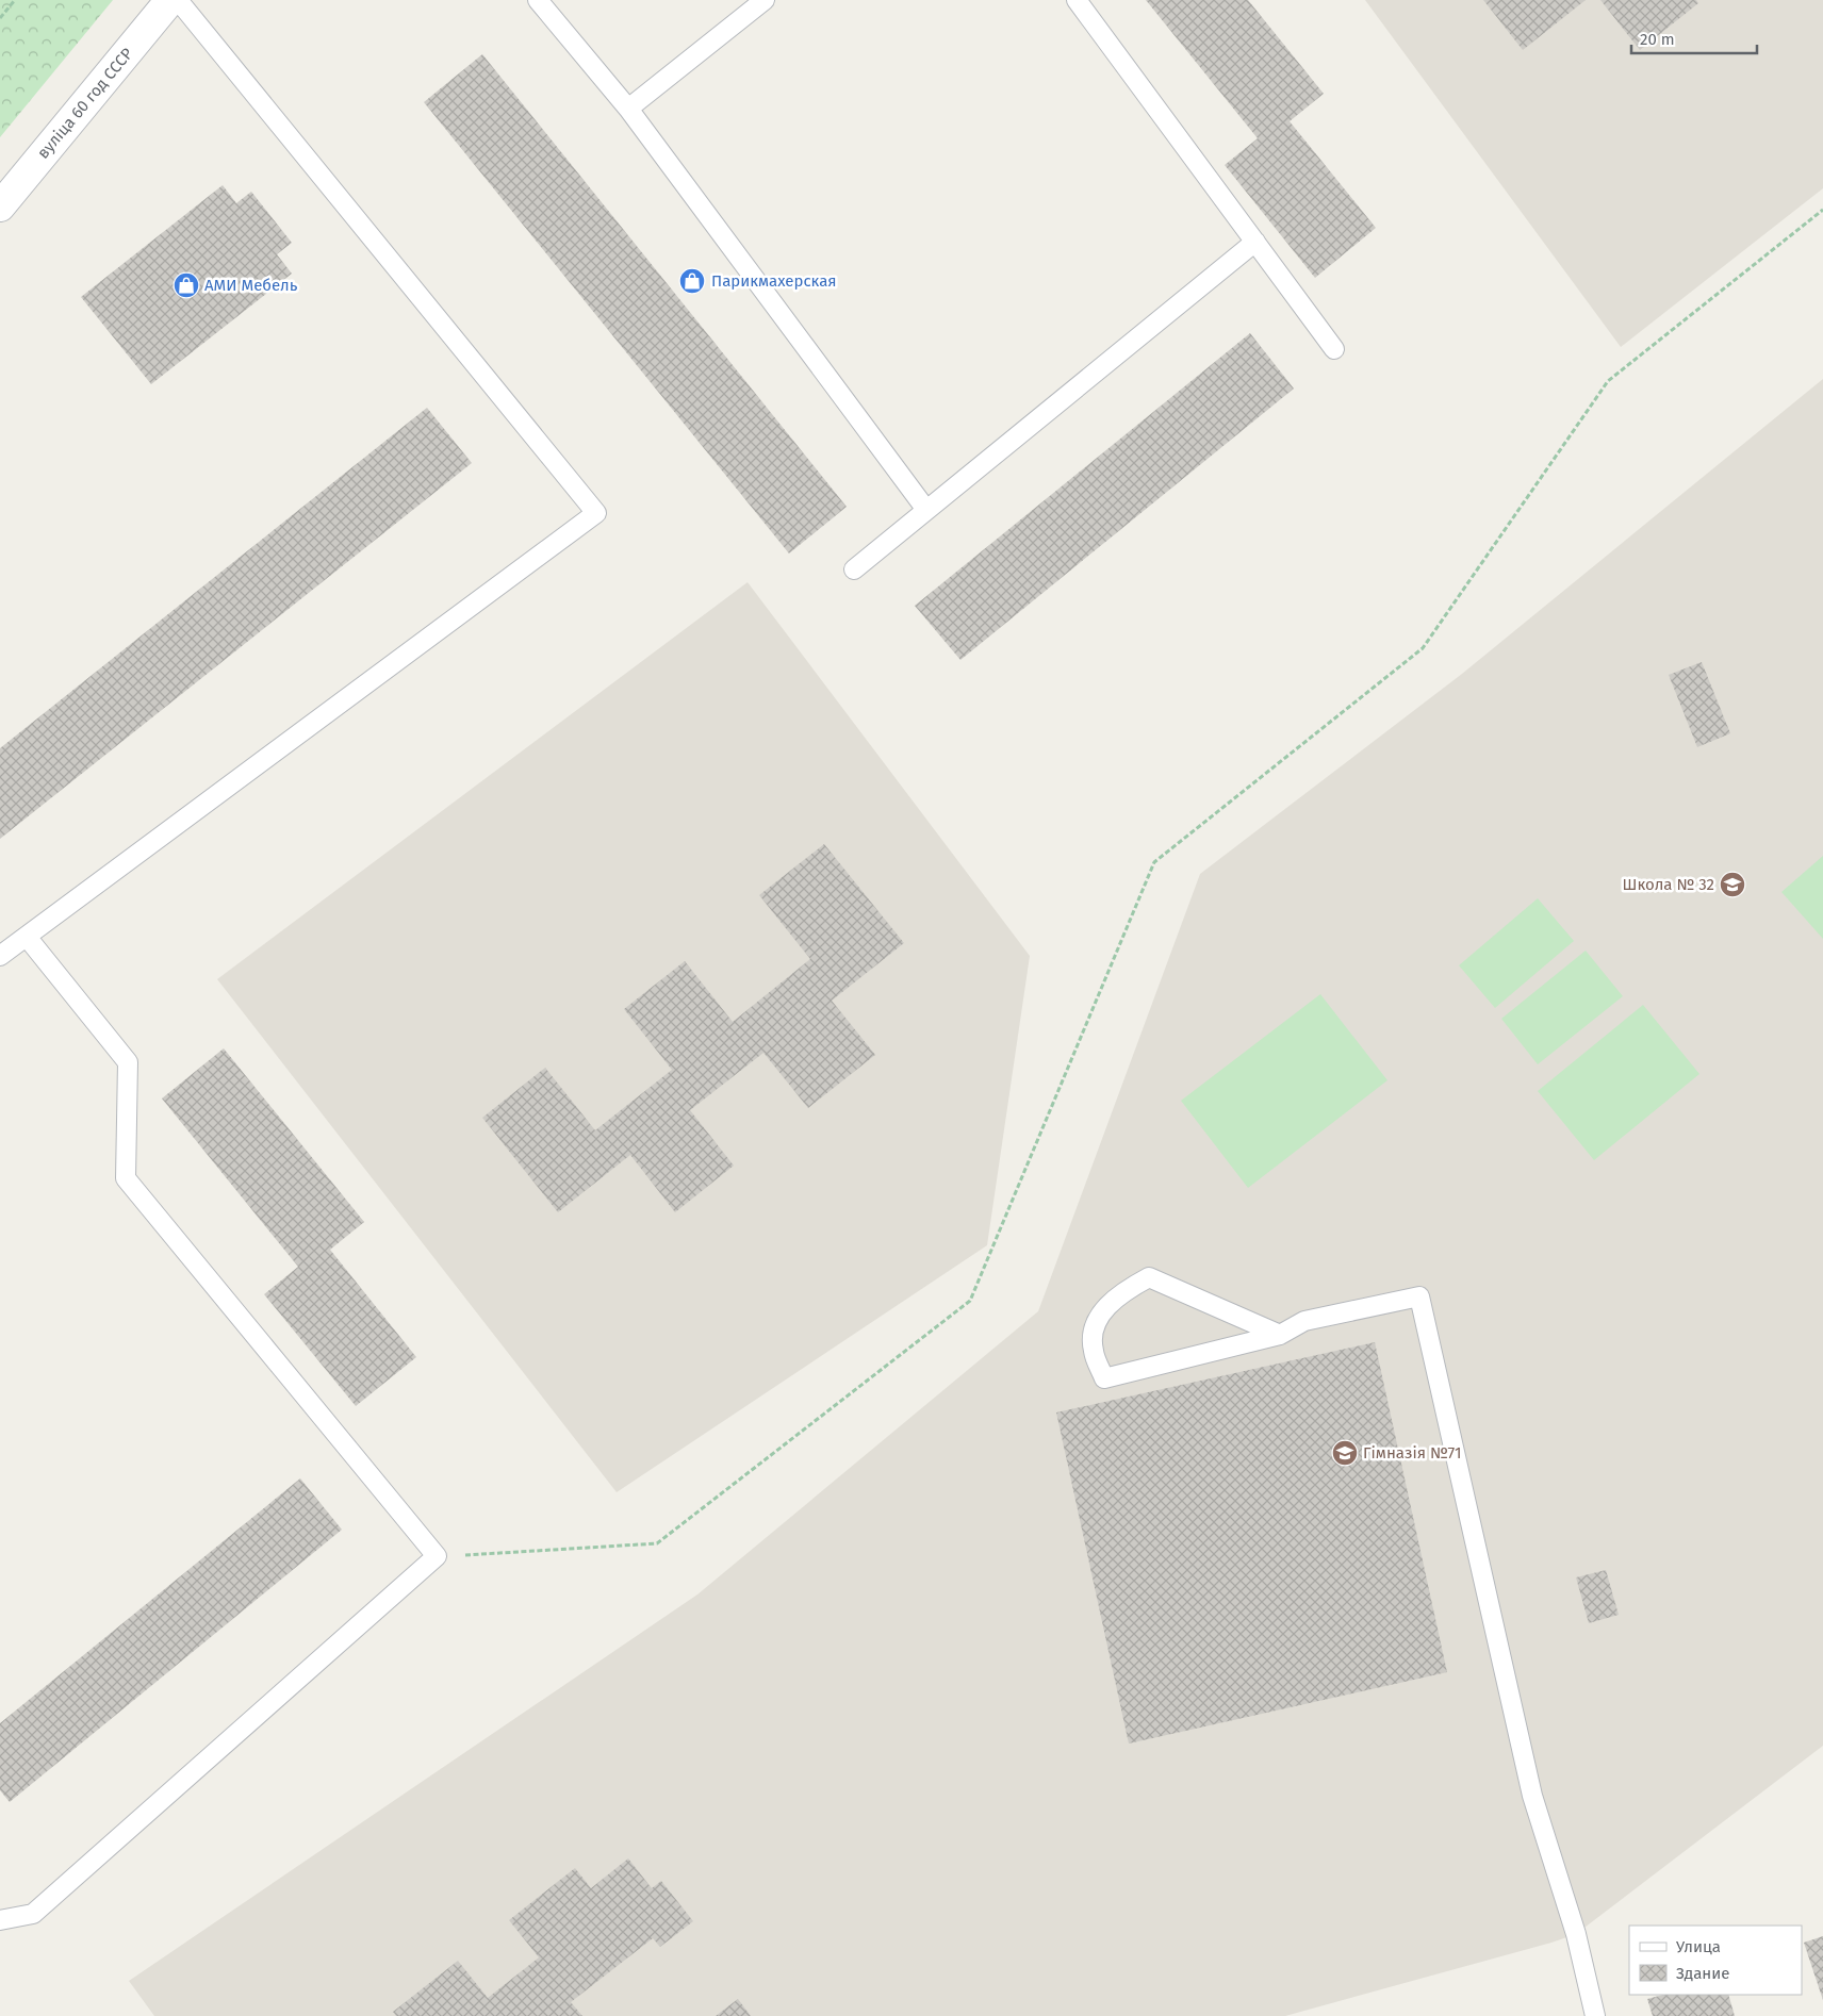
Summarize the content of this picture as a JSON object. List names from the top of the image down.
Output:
{
  "streets": {
    "street": ["вуліца 60 год СССР"]
  },
  "places": {
    "shop": ["Парикмахерская", "АМИ Мебель"],
    "school or university": ["Школа № 32", "Гімназія №71"]
  },
  "legend": ["Улица", "Здание"],
  "scale_bar": "20 m"
}
